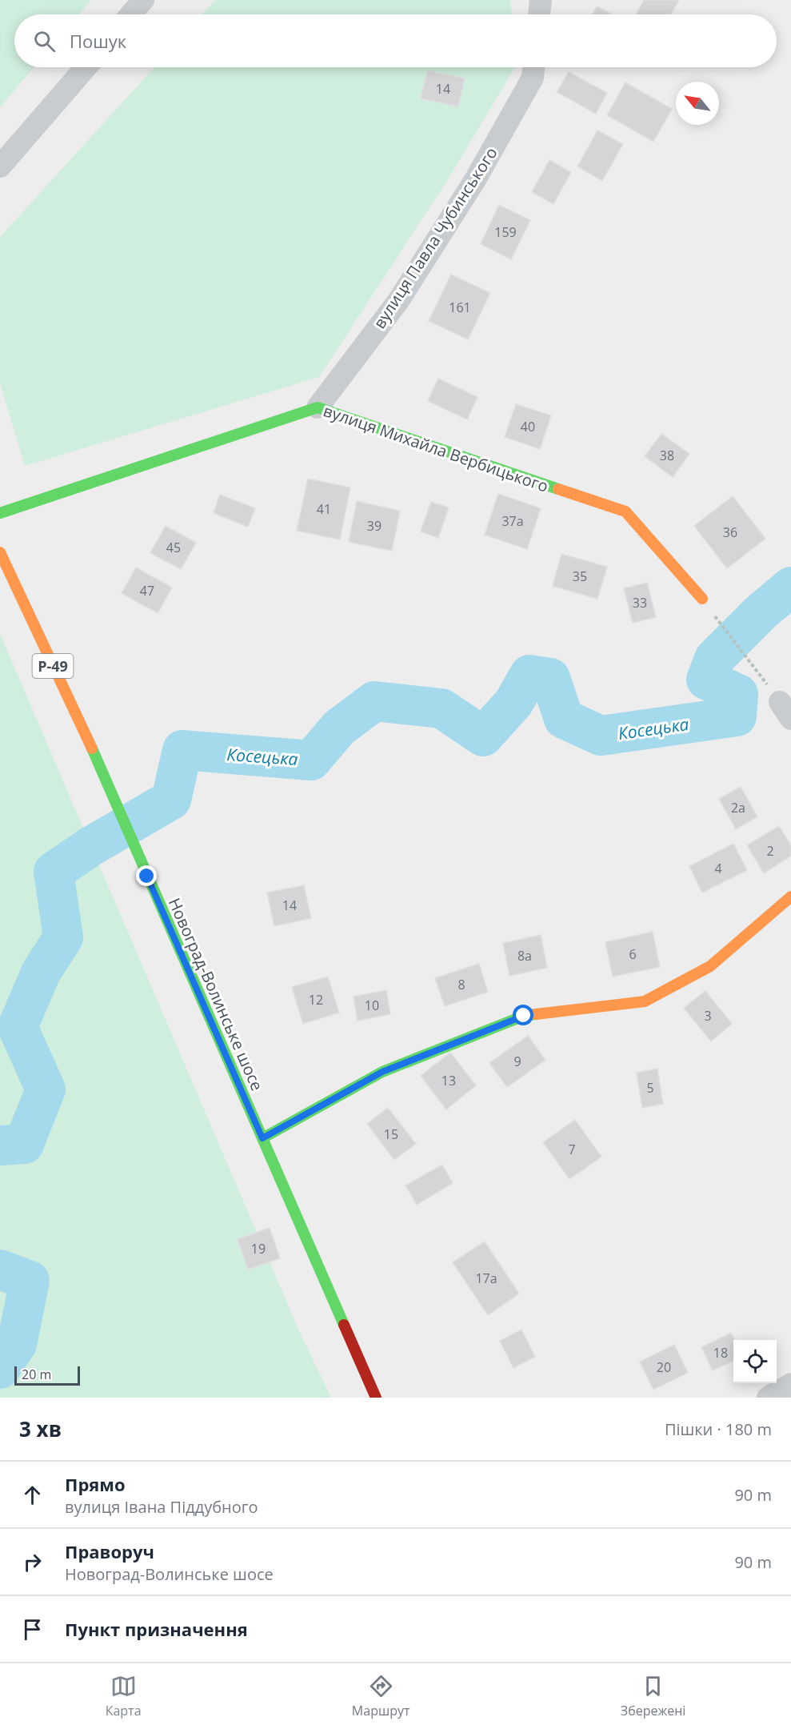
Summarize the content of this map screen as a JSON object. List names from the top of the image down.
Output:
{
  "streets": {
    "street": [
      "вулиця Павла Чубинського",
      "вулиця Михайла Вербицького",
      "Р-49",
      "Новоград-Волинське шосе"
    ]
  },
  "crossings": [
    ["вулиця Павла Чубинського", "вулиця Михайла Вербицького"]
  ],
  "water": ["Косецька"],
  "house_numbers": [
    "14",
    "159",
    "161",
    "40",
    "38",
    "41",
    "37а",
    "39",
    "36",
    "45",
    "35",
    "47",
    "33",
    "2а",
    "2",
    "4",
    "14",
    "6",
    "8а",
    "8",
    "12",
    "10",
    "3",
    "9",
    "13",
    "5",
    "15",
    "7",
    "19",
    "17а",
    "18",
    "20"
  ],
  "scale_bar": "20 m",
  "north": "top left",
  "page": {
    "search": "Пошук",
    "scale": "20 m",
    "heading": ["3 хв", "Пішки · 180 m"],
    "list": [
      ["Прямо", "вулиця Івана Піддубного", "90 m"],
      ["Праворуч", "Новоград-Волинське шосе", "90 m"],
      "Пункт призначення"
    ],
    "nav": ["Карта", "Маршрут", "Збережені"]
  }
}
